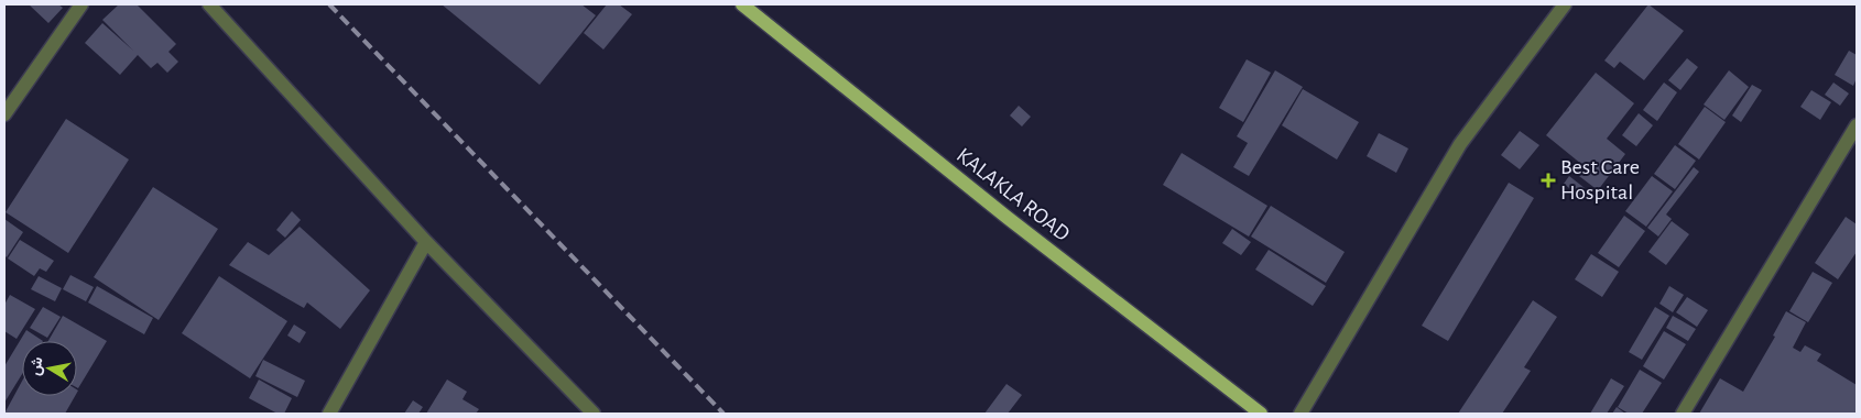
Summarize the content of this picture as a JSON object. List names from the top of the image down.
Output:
{
  "streets": {
    "main road": ["KALAKLA ROAD"]
  },
  "places": {
    "health": ["Best Care Hospital"]
  },
  "north": "left"
}
